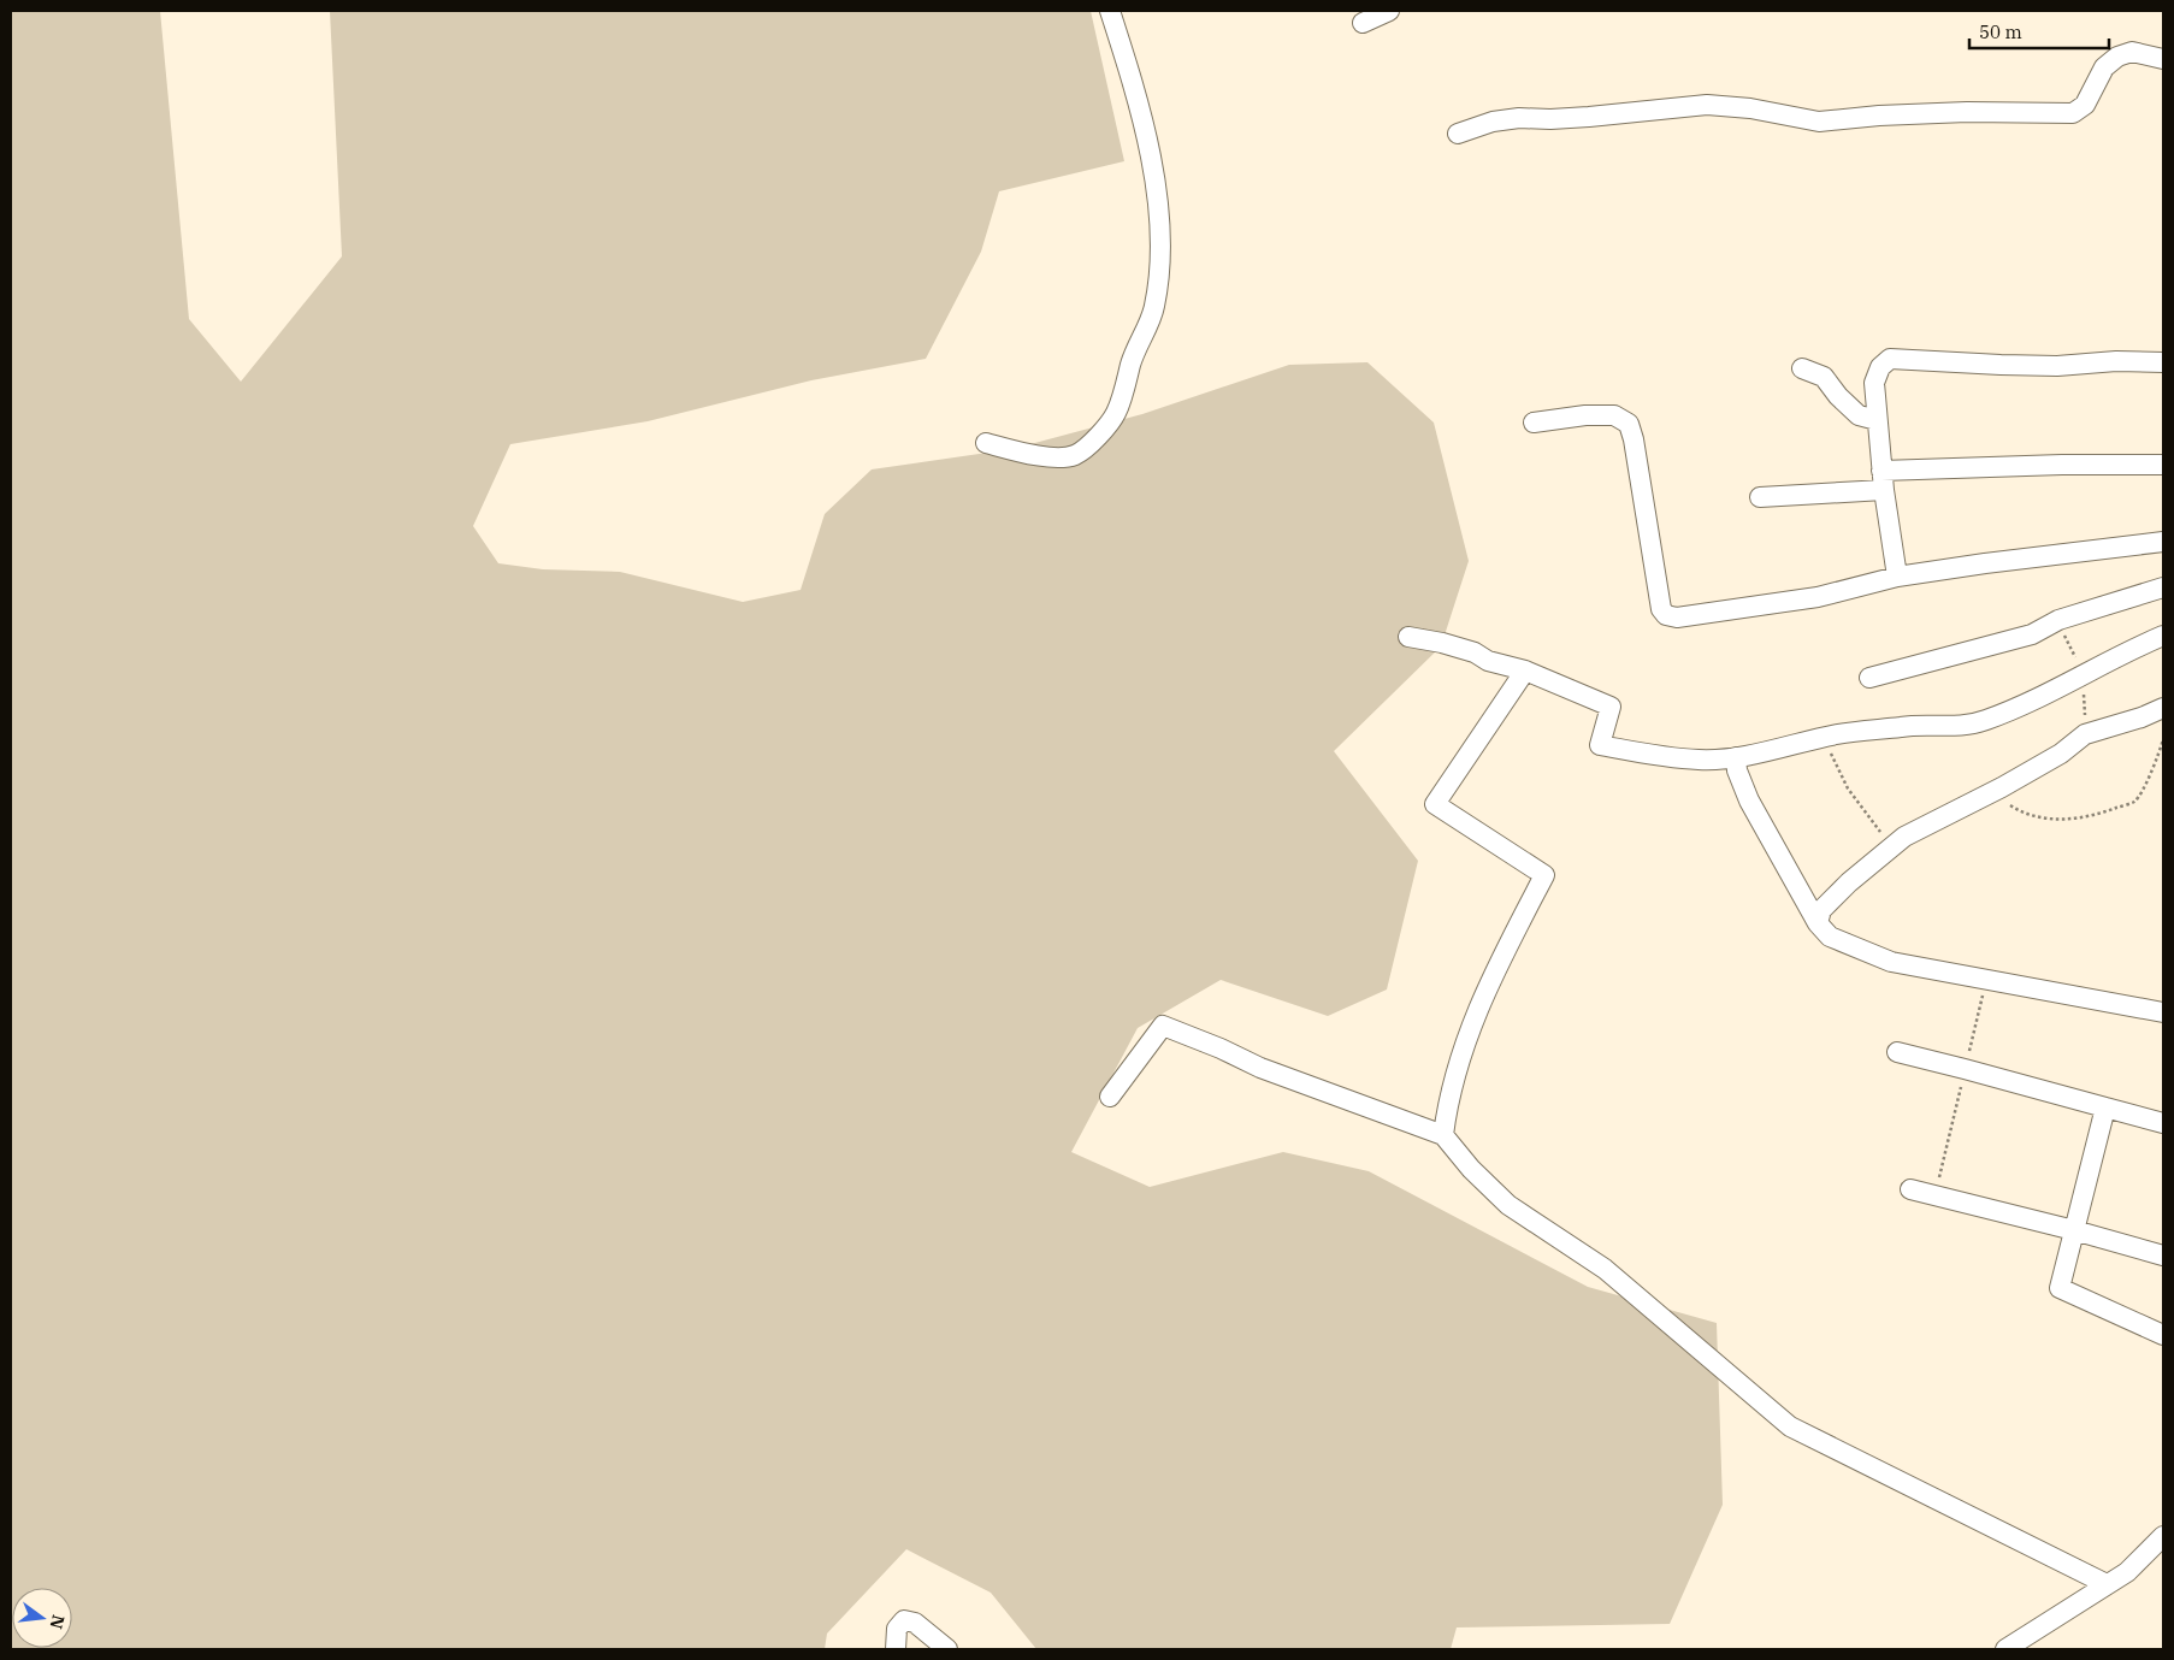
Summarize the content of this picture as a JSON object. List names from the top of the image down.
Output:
{
  "scale_bar": "50 m",
  "north": "right"
}
